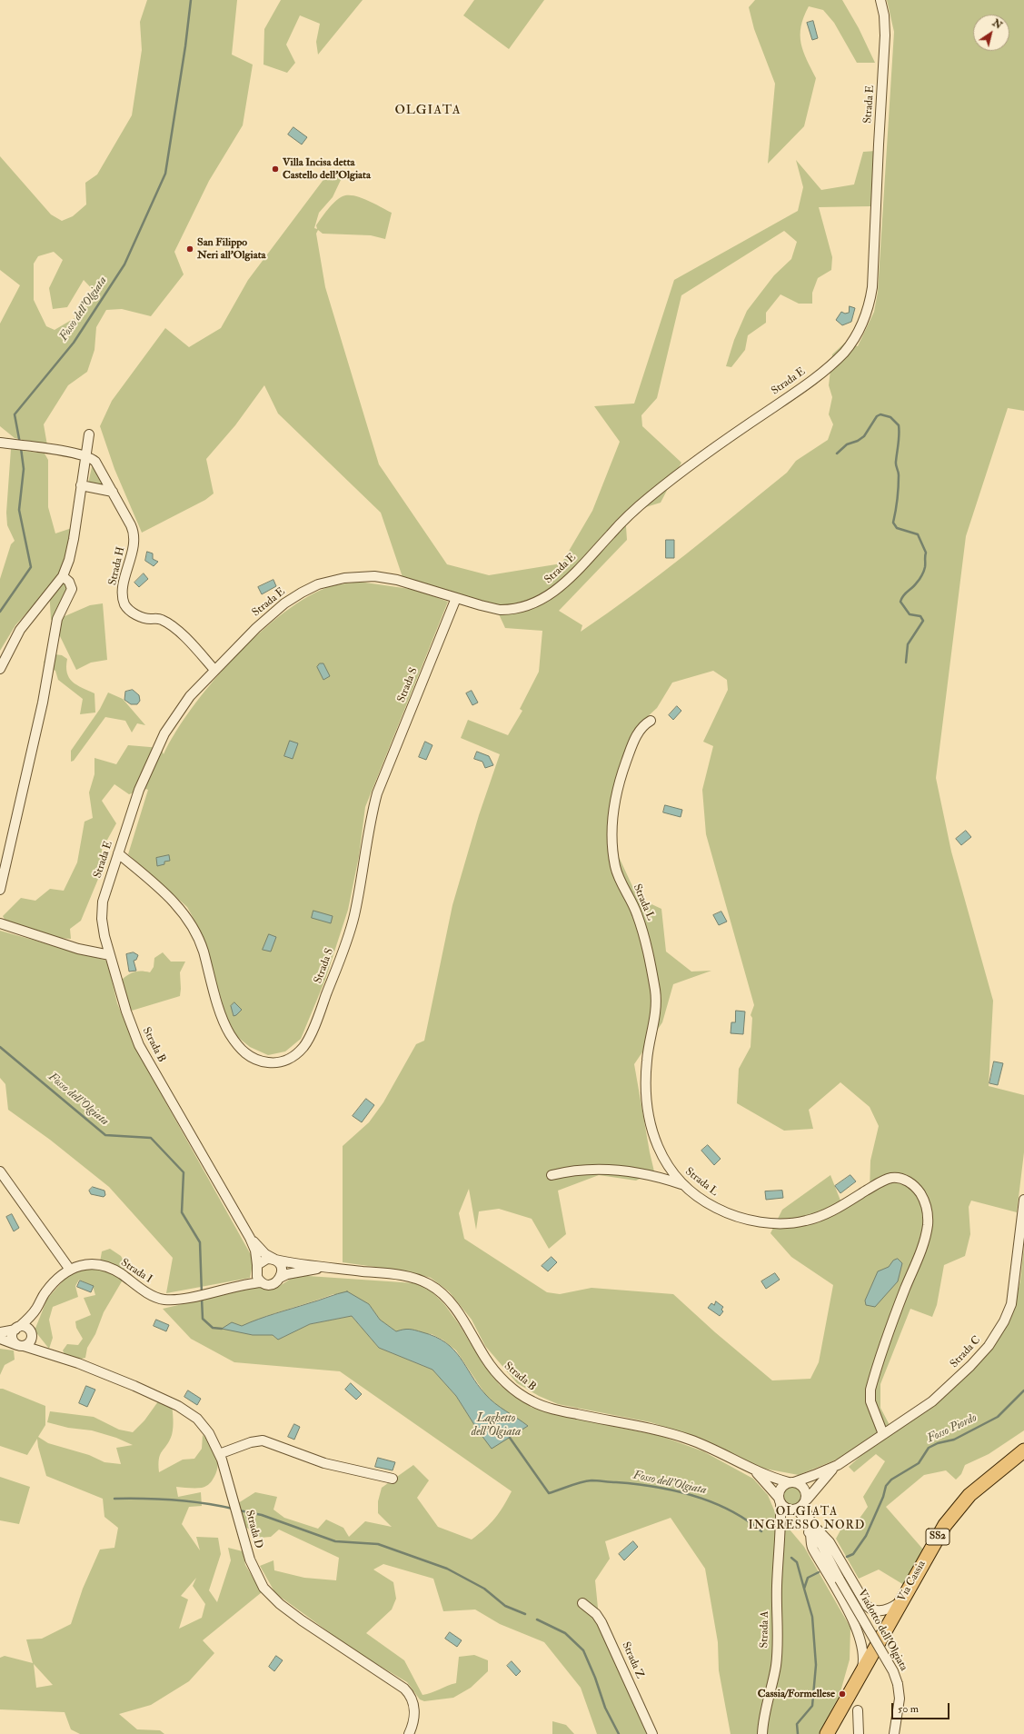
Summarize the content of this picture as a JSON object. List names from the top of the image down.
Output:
{
  "streets": {
    "main road": ["SS2", "Via Cassia"],
    "street": [
      "Strada E",
      "Strada H",
      "Strada S",
      "Strada L",
      "Strada B",
      "Strada I",
      "Strada C",
      "Strada D",
      "Strada A",
      "Viadotto dell'Olgiata",
      "Strada Z"
    ]
  },
  "crossings": [
    ["Strada E", "Strada H"],
    ["Strada E", "Strada S"],
    ["Strada E", "Strada B"],
    ["Strada L", "Strada C"],
    ["Strada B", "Strada I"],
    ["Strada B", "Strada C"],
    ["Strada B", "Strada A"],
    ["Strada I", "Strada D"],
    ["Strada C", "Strada A"]
  ],
  "districts": ["OLGIATA", "OLGIATA INGRESSO NORD"],
  "water": ["Fosso dell’Olgiata", "Laghetto dell'Olgiata", "Fosso Piordo"],
  "places": ["Villa Incisa detta Castello dell'Olgiata", "San Filippo Neri all'Olgiata", "Cassia/Formellese"],
  "scale_bar": "50 m",
  "north": "top right"
}
